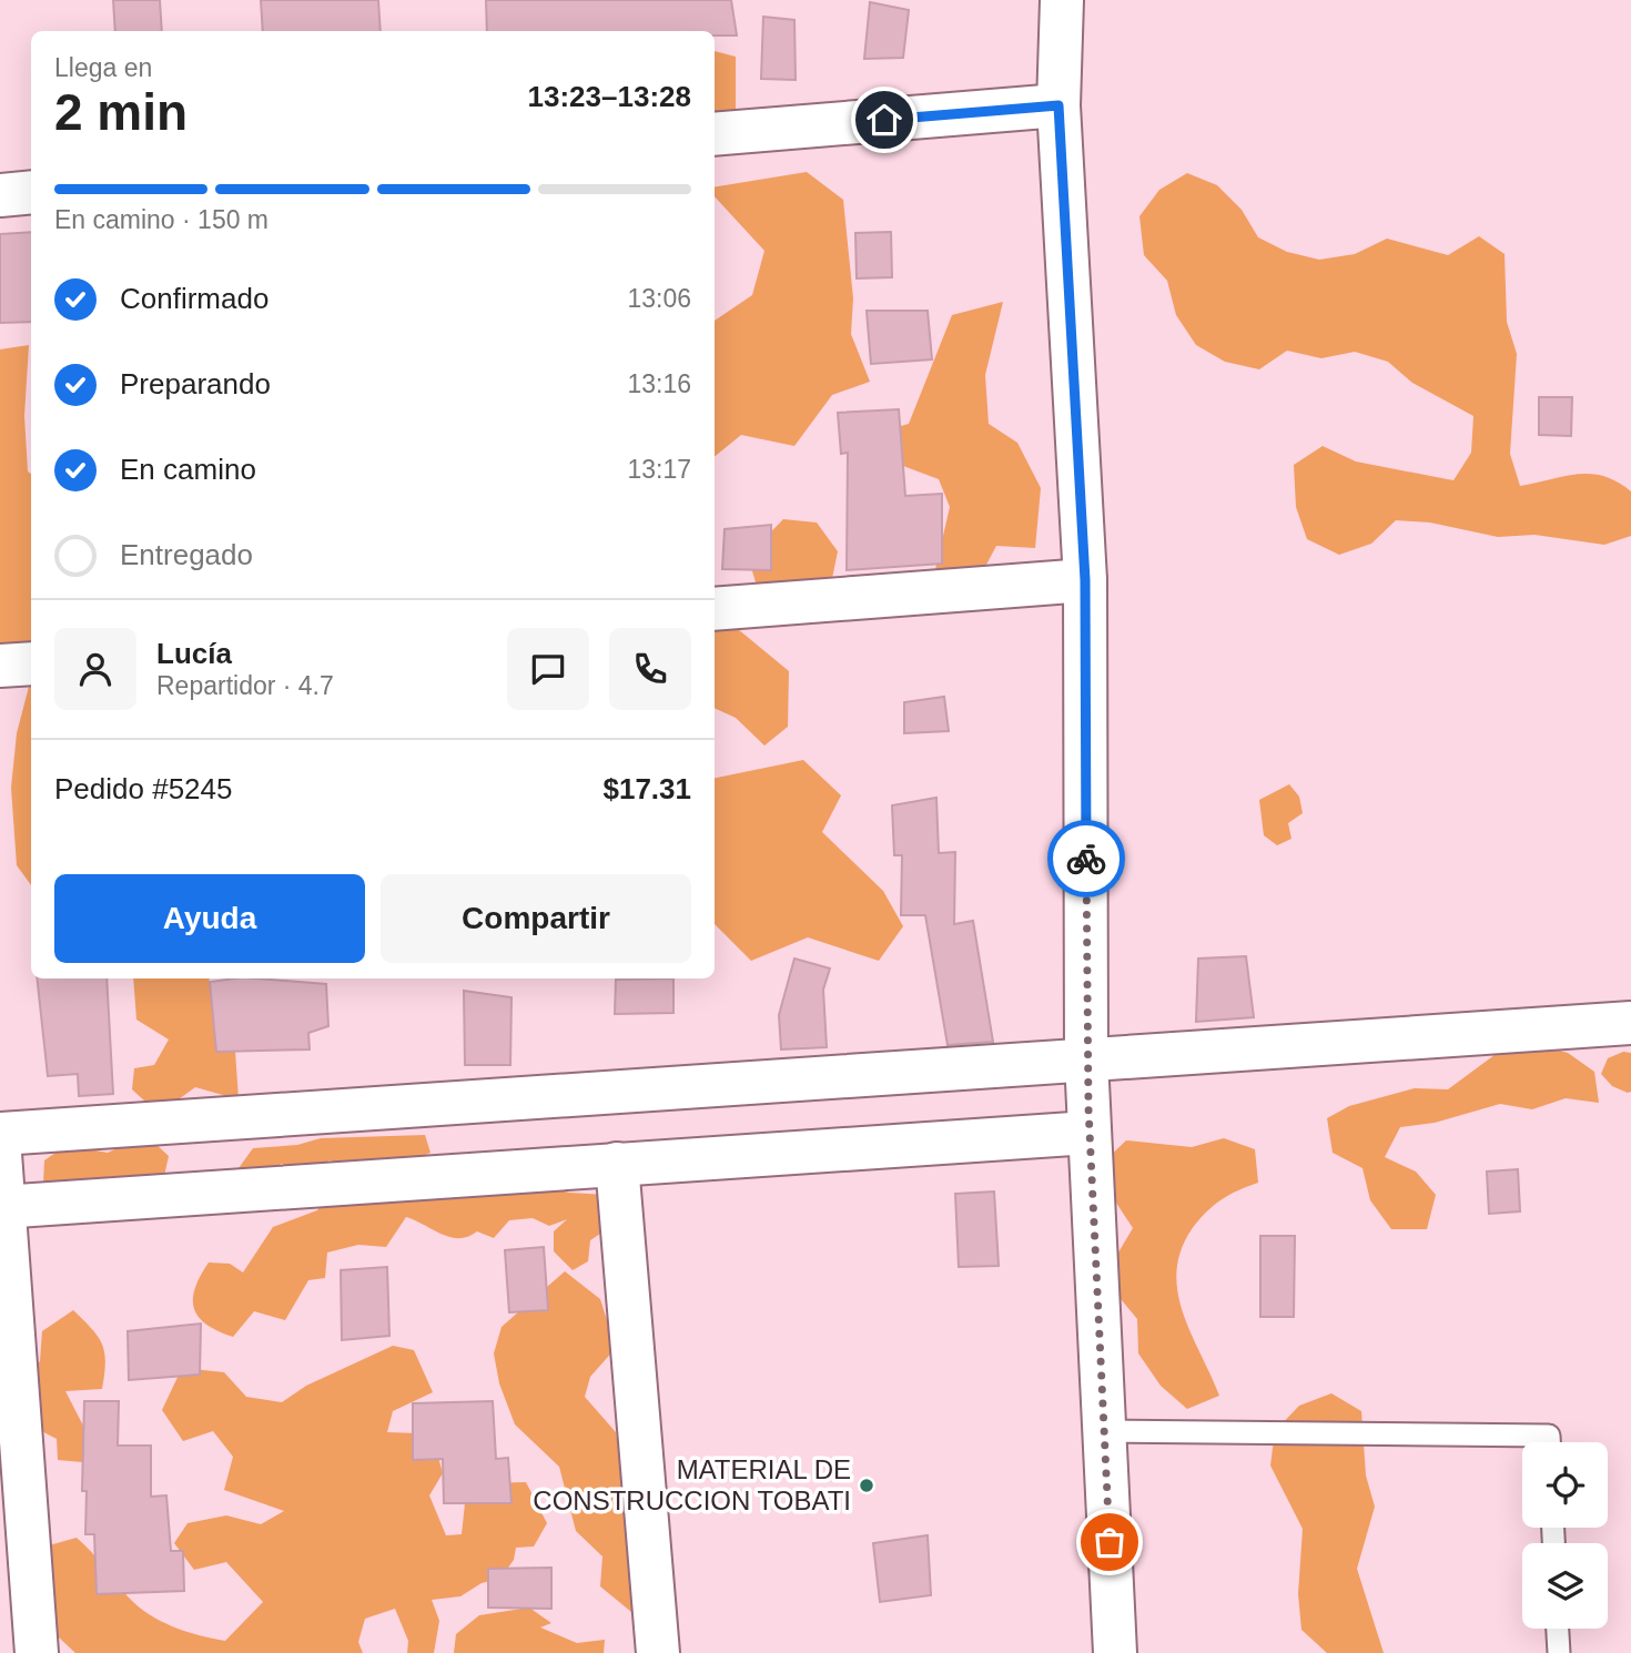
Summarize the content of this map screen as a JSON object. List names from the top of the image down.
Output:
{
  "places": ["MATERIAL DE CONSTRUCCION TOBATI"],
  "page": {
    "heading": ["2 min", "Llega en", "13:23–13:28"],
    "panel": [
      "Lucía",
      "Repartidor · 4.7",
      "Pedido #5245",
      "$17.31"
    ],
    "bar": "En camino · 150 m",
    "list": [
      ["Confirmado", "13:06"],
      ["Preparando", "13:16"],
      ["En camino", "13:17"],
      "Entregado"
    ],
    "buttons": ["Ayuda", "Compartir"]
  }
}
